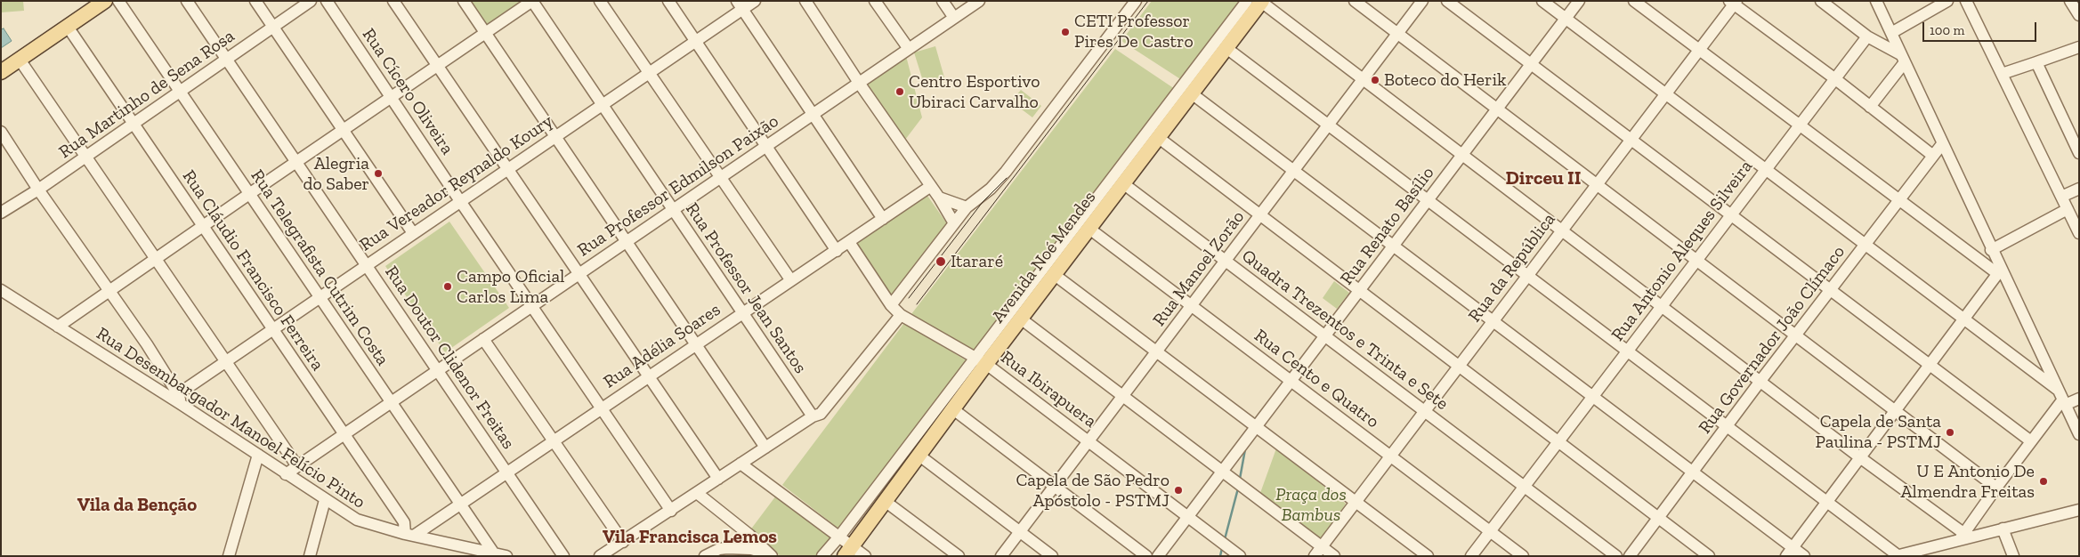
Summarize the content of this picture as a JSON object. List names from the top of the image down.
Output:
{
  "streets": {
    "main road": ["Avenida Noé Mendes"],
    "street": [
      "Rua Cícero Oliveira",
      "Rua Martinho de Sena Rosa",
      "Rua Vereador Reynaldo Koury",
      "Rua Professor Edmilson Paixão",
      "Rua Renato Basílio",
      "Rua Antonio Aleques Silveira",
      "Rua Telegrafista Cutrim Costa",
      "Rua da República",
      "Rua Manoel Zorão",
      "Rua Cláudio Francisco Ferreira",
      "Rua Professor Jean Santos",
      "Quadra Trezentos e Trinta e Sete",
      "Rua Governador João Clímaco",
      "Rua Adélia Soares",
      "Rua Doutor Clidenor Freitas",
      "Rua Cento e Quatro",
      "Rua Ibirapuera",
      "Rua Desembargador Manoel Felício Pinto"
    ]
  },
  "crossings": [
    ["Rua Cícero Oliveira", "Rua Vereador Reynaldo Koury"],
    ["Rua Cícero Oliveira", "Rua Professor Edmilson Paixão"],
    ["Rua Cícero Oliveira", "Rua Adélia Soares"],
    ["Rua Martinho de Sena Rosa", "Rua Telegrafista Cutrim Costa"],
    ["Rua Martinho de Sena Rosa", "Rua Cláudio Francisco Ferreira"],
    ["Rua Martinho de Sena Rosa", "Rua Doutor Clidenor Freitas"],
    ["Rua Vereador Reynaldo Koury", "Rua Telegrafista Cutrim Costa"],
    ["Rua Vereador Reynaldo Koury", "Rua Cláudio Francisco Ferreira"],
    ["Rua Vereador Reynaldo Koury", "Rua Professor Jean Santos"],
    ["Rua Vereador Reynaldo Koury", "Rua Doutor Clidenor Freitas"],
    ["Rua Vereador Reynaldo Koury", "Rua Desembargador Manoel Felício Pinto"],
    ["Rua Professor Edmilson Paixão", "Rua Telegrafista Cutrim Costa"],
    ["Rua Professor Edmilson Paixão", "Rua Cláudio Francisco Ferreira"],
    ["Rua Professor Edmilson Paixão", "Rua Professor Jean Santos"],
    ["Rua Professor Edmilson Paixão", "Rua Doutor Clidenor Freitas"],
    ["Rua Professor Edmilson Paixão", "Rua Desembargador Manoel Felício Pinto"],
    ["Rua Renato Basílio", "Quadra Trezentos e Trinta e Sete"],
    ["Rua Renato Basílio", "Rua Cento e Quatro"],
    ["Rua Renato Basílio", "Rua Ibirapuera"],
    ["Rua Antonio Aleques Silveira", "Quadra Trezentos e Trinta e Sete"],
    ["Rua Antonio Aleques Silveira", "Rua Cento e Quatro"],
    ["Avenida Noé Mendes", "Quadra Trezentos e Trinta e Sete"],
    ["Avenida Noé Mendes", "Rua Cento e Quatro"],
    ["Avenida Noé Mendes", "Rua Ibirapuera"],
    ["Rua Telegrafista Cutrim Costa", "Rua Adélia Soares"],
    ["Rua Telegrafista Cutrim Costa", "Rua Desembargador Manoel Felício Pinto"],
    ["Rua da República", "Quadra Trezentos e Trinta e Sete"],
    ["Rua da República", "Rua Cento e Quatro"],
    ["Rua Manoel Zorão", "Quadra Trezentos e Trinta e Sete"],
    ["Rua Manoel Zorão", "Rua Cento e Quatro"],
    ["Rua Manoel Zorão", "Rua Ibirapuera"],
    ["Rua Cláudio Francisco Ferreira", "Rua Adélia Soares"],
    ["Rua Cláudio Francisco Ferreira", "Rua Desembargador Manoel Felício Pinto"],
    ["Rua Professor Jean Santos", "Rua Adélia Soares"],
    ["Rua Adélia Soares", "Rua Doutor Clidenor Freitas"],
    ["Rua Adélia Soares", "Rua Ibirapuera"],
    ["Rua Adélia Soares", "Rua Desembargador Manoel Felício Pinto"]
  ],
  "districts": ["Dirceu II", "Vila da Benção", "Vila Francisca Lemos"],
  "parks": ["Praça dos Bambus"],
  "places": [
    "CETI Professor Pires De Castro",
    "Boteco do Herik",
    "Centro Esportivo Ubiraci Carvalho",
    "Alegria do Saber",
    "Itararé",
    "Campo Oficial Carlos Lima",
    "Capela de Santa Paulina - PSTMJ",
    "U E Antonio De Almendra Freitas",
    "Capela de São Pedro Apóstolo - PSTMJ"
  ],
  "scale_bar": "100 m"
}
